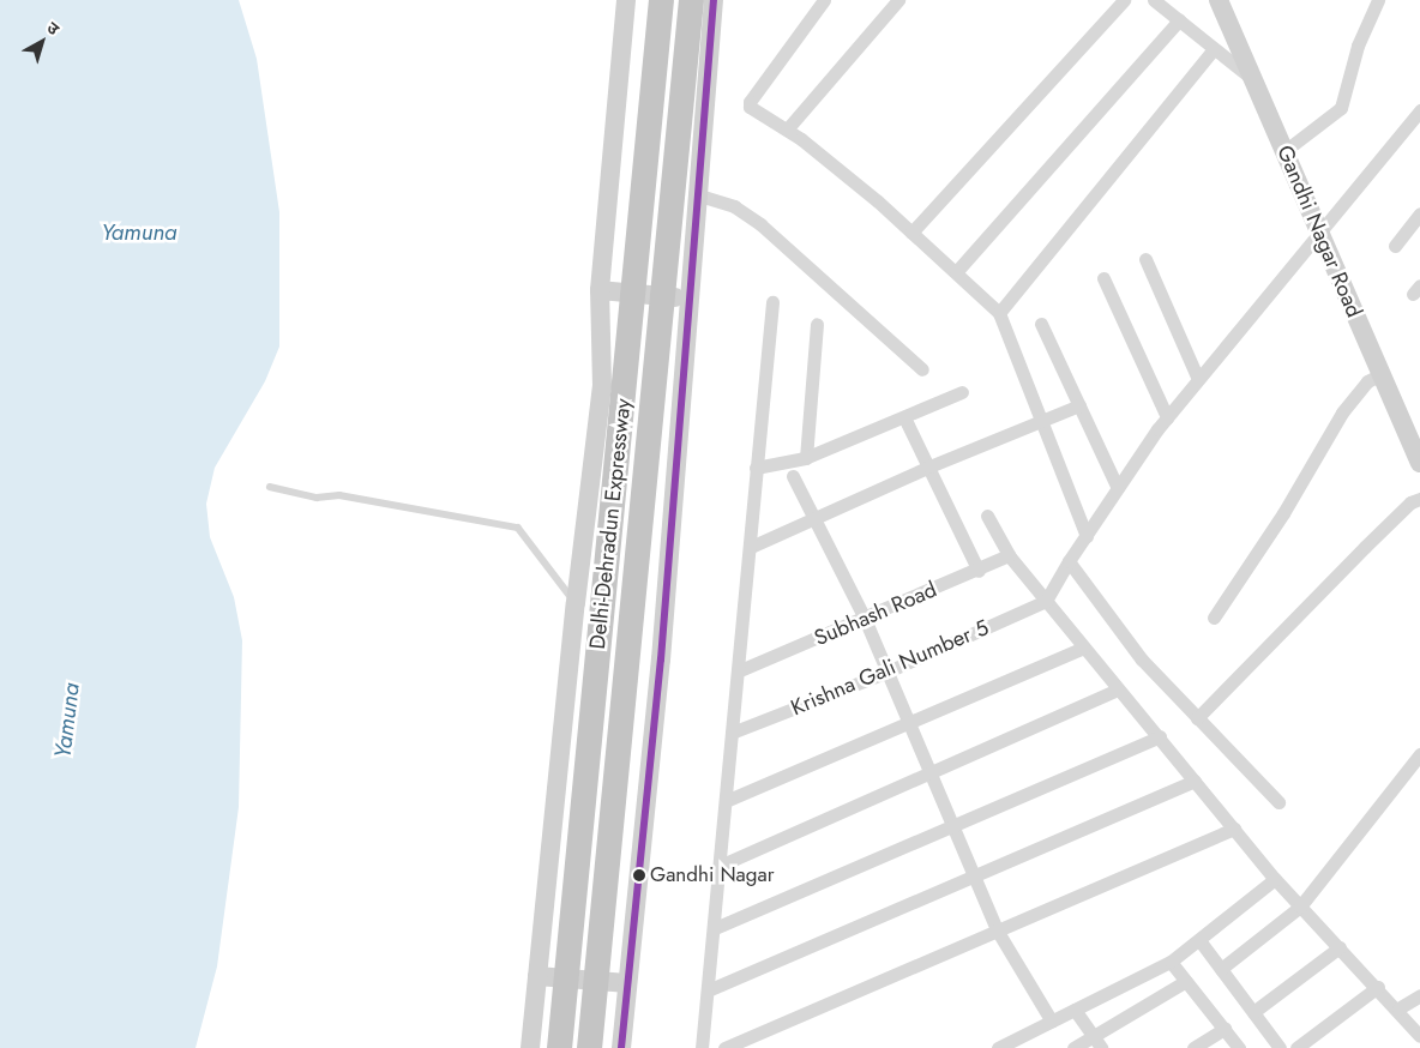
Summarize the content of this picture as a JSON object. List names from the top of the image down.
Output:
{
  "streets": {
    "highway": ["Delhi-Dehradun Expressway"],
    "street": ["Gandhi Nagar Road", "Subhash Road", "Krishna Gali Number 5"]
  },
  "water": ["Yamuna"],
  "places": ["Gandhi Nagar"],
  "north": "top right"
}
